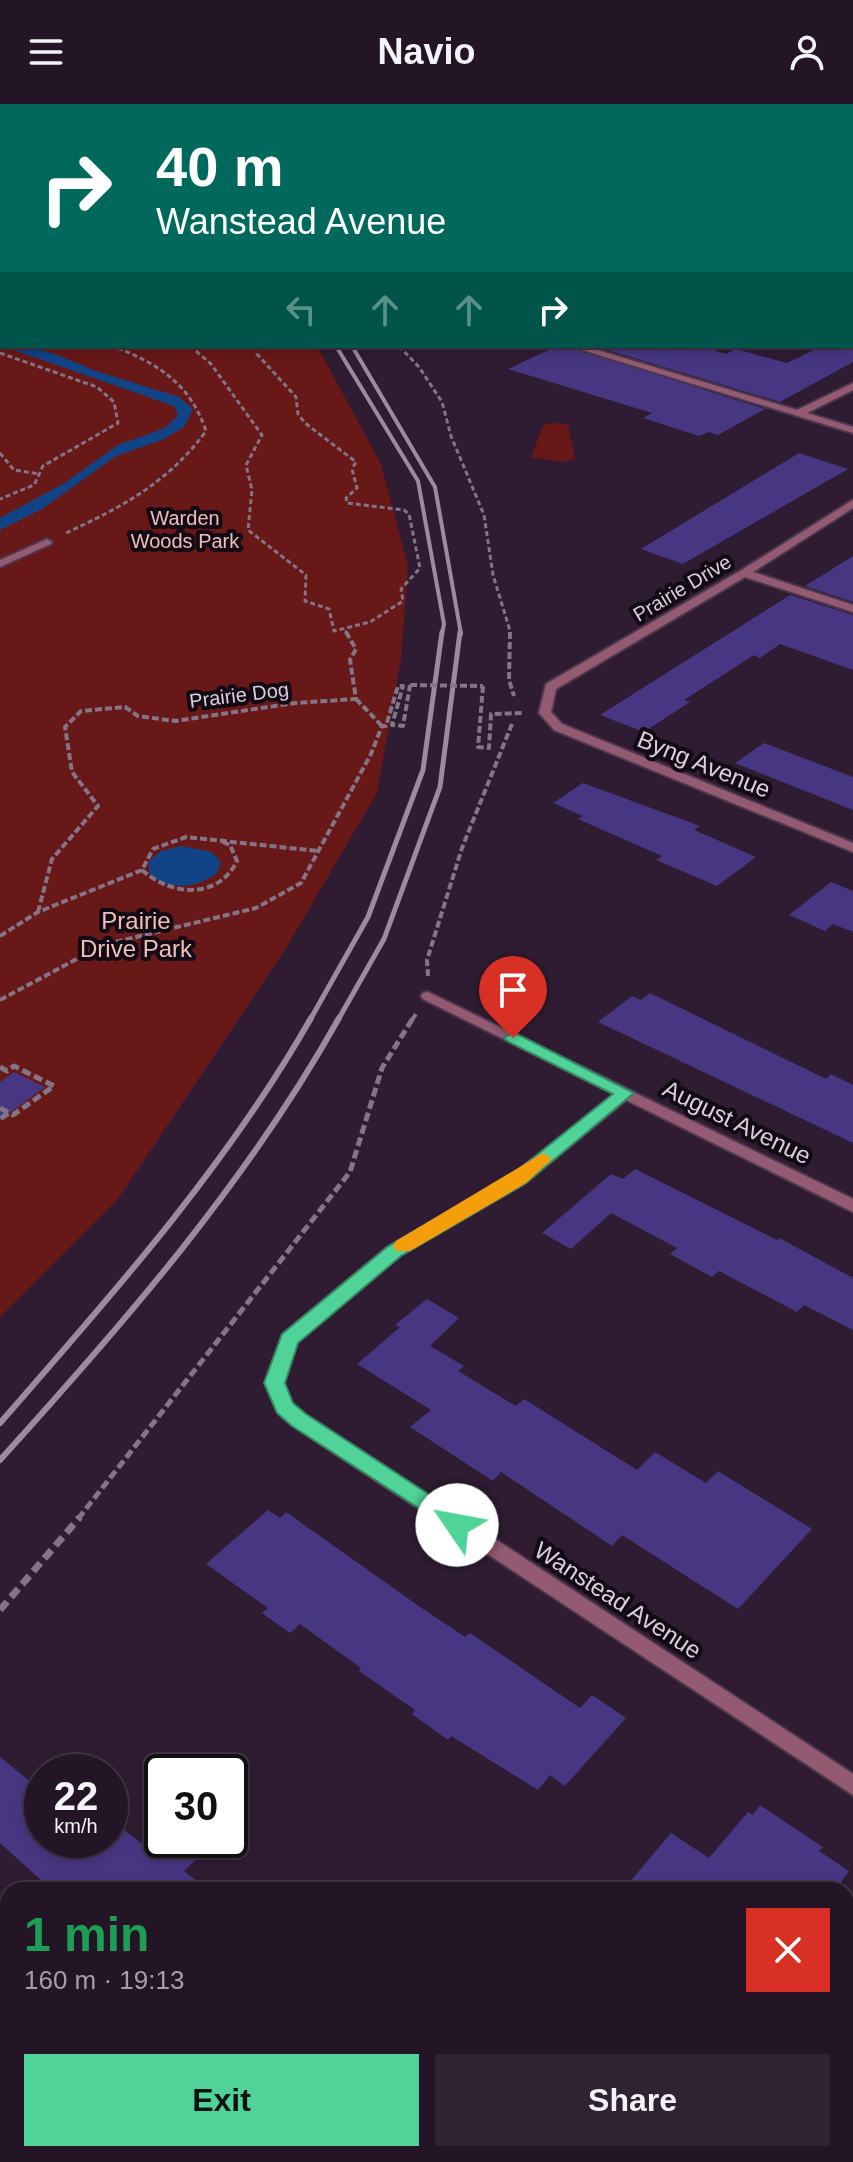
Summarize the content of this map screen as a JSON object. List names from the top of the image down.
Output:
{
  "streets": {
    "street": [
      "Prairie Drive",
      "Byng Avenue",
      "August Avenue",
      "Wanstead Avenue"
    ],
    "path": ["Prairie Dog"]
  },
  "crossings": [
    ["Prairie Drive", "Byng Avenue"],
    ["August Avenue", "Wanstead Avenue"]
  ],
  "parks": ["Warden Woods Park", "Prairie Drive Park"],
  "page": {
    "header": "Navio",
    "turn": ["40 m", "Wanstead Avenue"],
    "speed": "22 km/h",
    "limit": "30",
    "heading": ["1 min", "160 m · 19:13"],
    "buttons": ["Exit", "Share"]
  }
}
